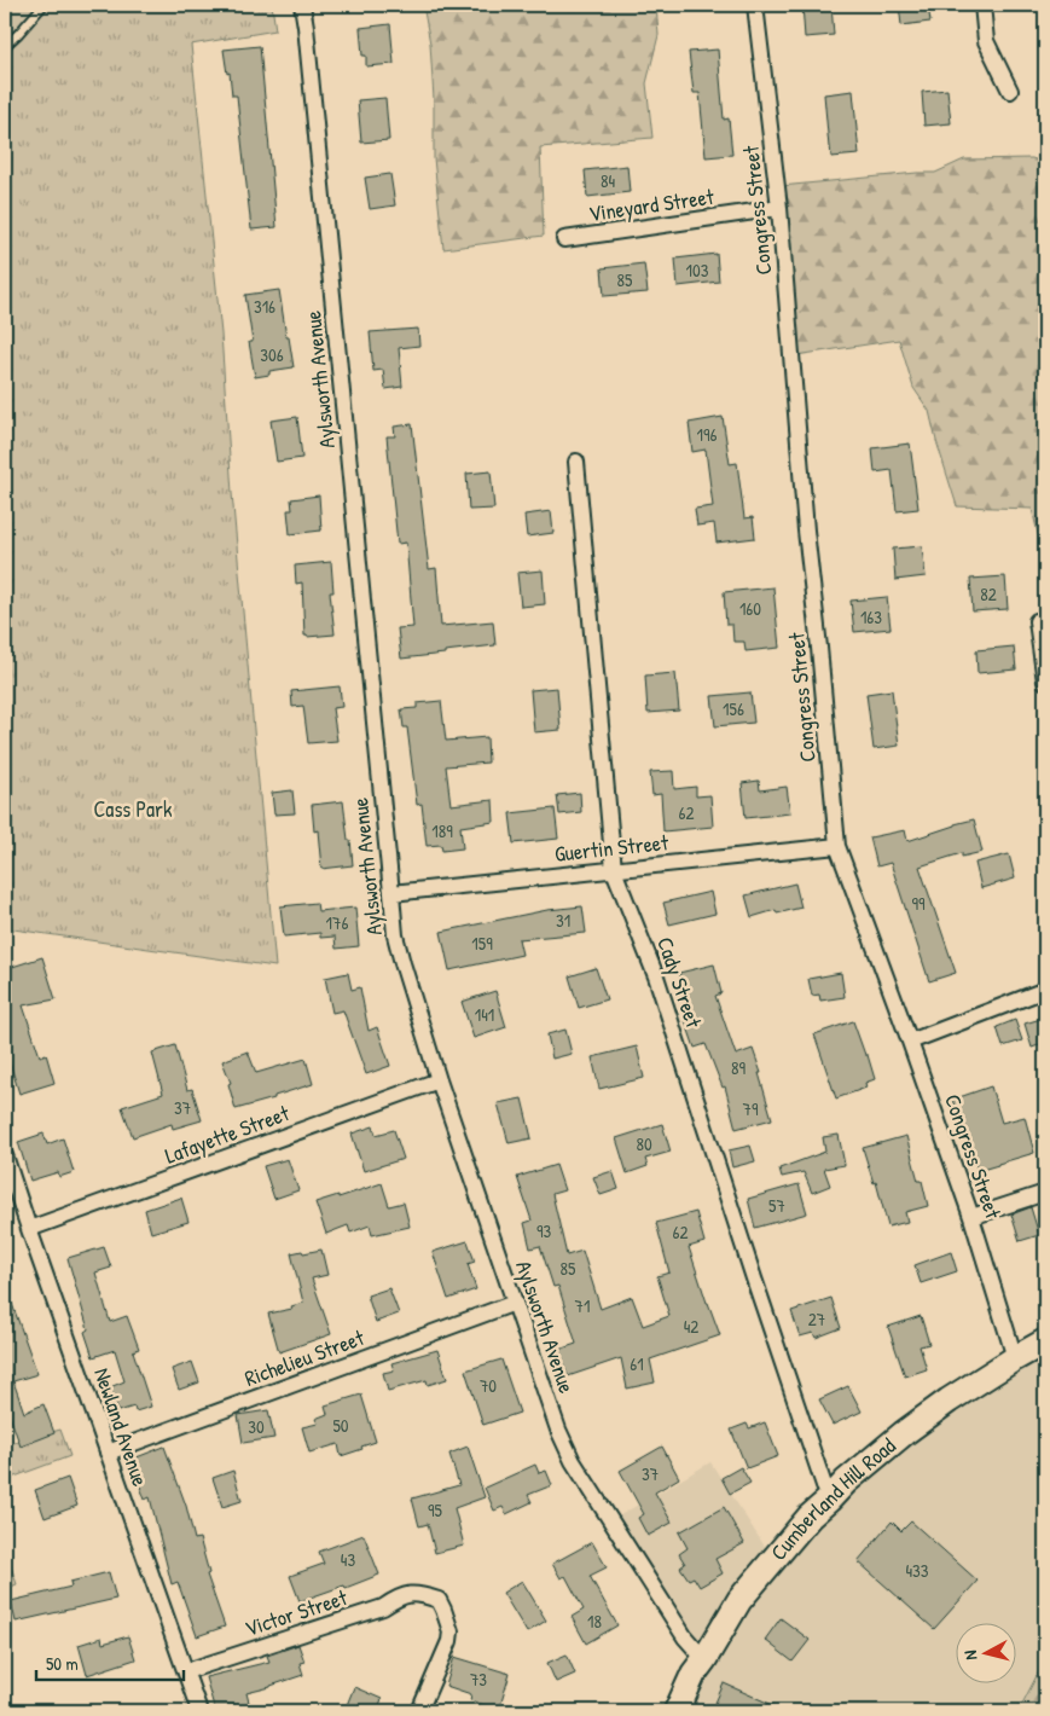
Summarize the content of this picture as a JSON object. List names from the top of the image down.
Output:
{
  "streets": {
    "main road": ["Cumberland Hill Road"],
    "street": [
      "Vineyard Street",
      "Congress Street",
      "Aylsworth Avenue",
      "Guertin Street",
      "Cady Street",
      "Lafayette Street",
      "Richelieu Street",
      "Newland Avenue",
      "Victor Street"
    ]
  },
  "crossings": [
    ["Vineyard Street", "Congress Street"],
    ["Congress Street", "Guertin Street"],
    ["Congress Street", "Cumberland Hill Road"],
    ["Aylsworth Avenue", "Guertin Street"],
    ["Aylsworth Avenue", "Lafayette Street"],
    ["Aylsworth Avenue", "Richelieu Street"],
    ["Aylsworth Avenue", "Cumberland Hill Road"],
    ["Guertin Street", "Cady Street"],
    ["Cady Street", "Cumberland Hill Road"],
    ["Lafayette Street", "Newland Avenue"],
    ["Richelieu Street", "Newland Avenue"],
    ["Newland Avenue", "Victor Street"]
  ],
  "parks": ["Cass Park"],
  "house_numbers": [
    "84",
    "103",
    "85",
    "316",
    "306",
    "196",
    "82",
    "160",
    "163",
    "156",
    "62",
    "189",
    "99",
    "31",
    "176",
    "159",
    "141",
    "89",
    "37",
    "79",
    "80",
    "57",
    "93",
    "62",
    "85",
    "71",
    "27",
    "42",
    "61",
    "70",
    "50",
    "30",
    "37",
    "95",
    "43",
    "433",
    "18",
    "73"
  ],
  "scale_bar": "50 m",
  "north": "left"
}
